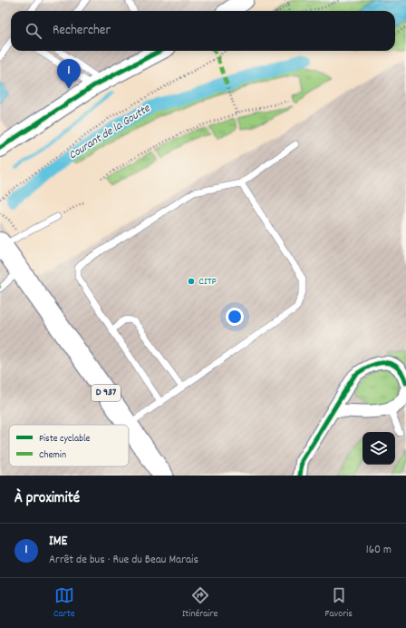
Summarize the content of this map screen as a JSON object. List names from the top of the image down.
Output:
{
  "streets": {
    "main road": ["D 937"]
  },
  "water": ["Courant de la Goutte"],
  "places": ["CITP"],
  "legend": ["Piste cyclable", "Chemin"],
  "page": {
    "search": "Rechercher",
    "pins": "1",
    "heading": "À proximité",
    "list": [
      {
        "mark": "1",
        "name": "IME",
        "note": "Arrêt de bus · Rue du Beau Marais",
        "value": "160 m"
      }
    ],
    "nav": ["Carte", "Itinéraire", "Favoris"]
  }
}
